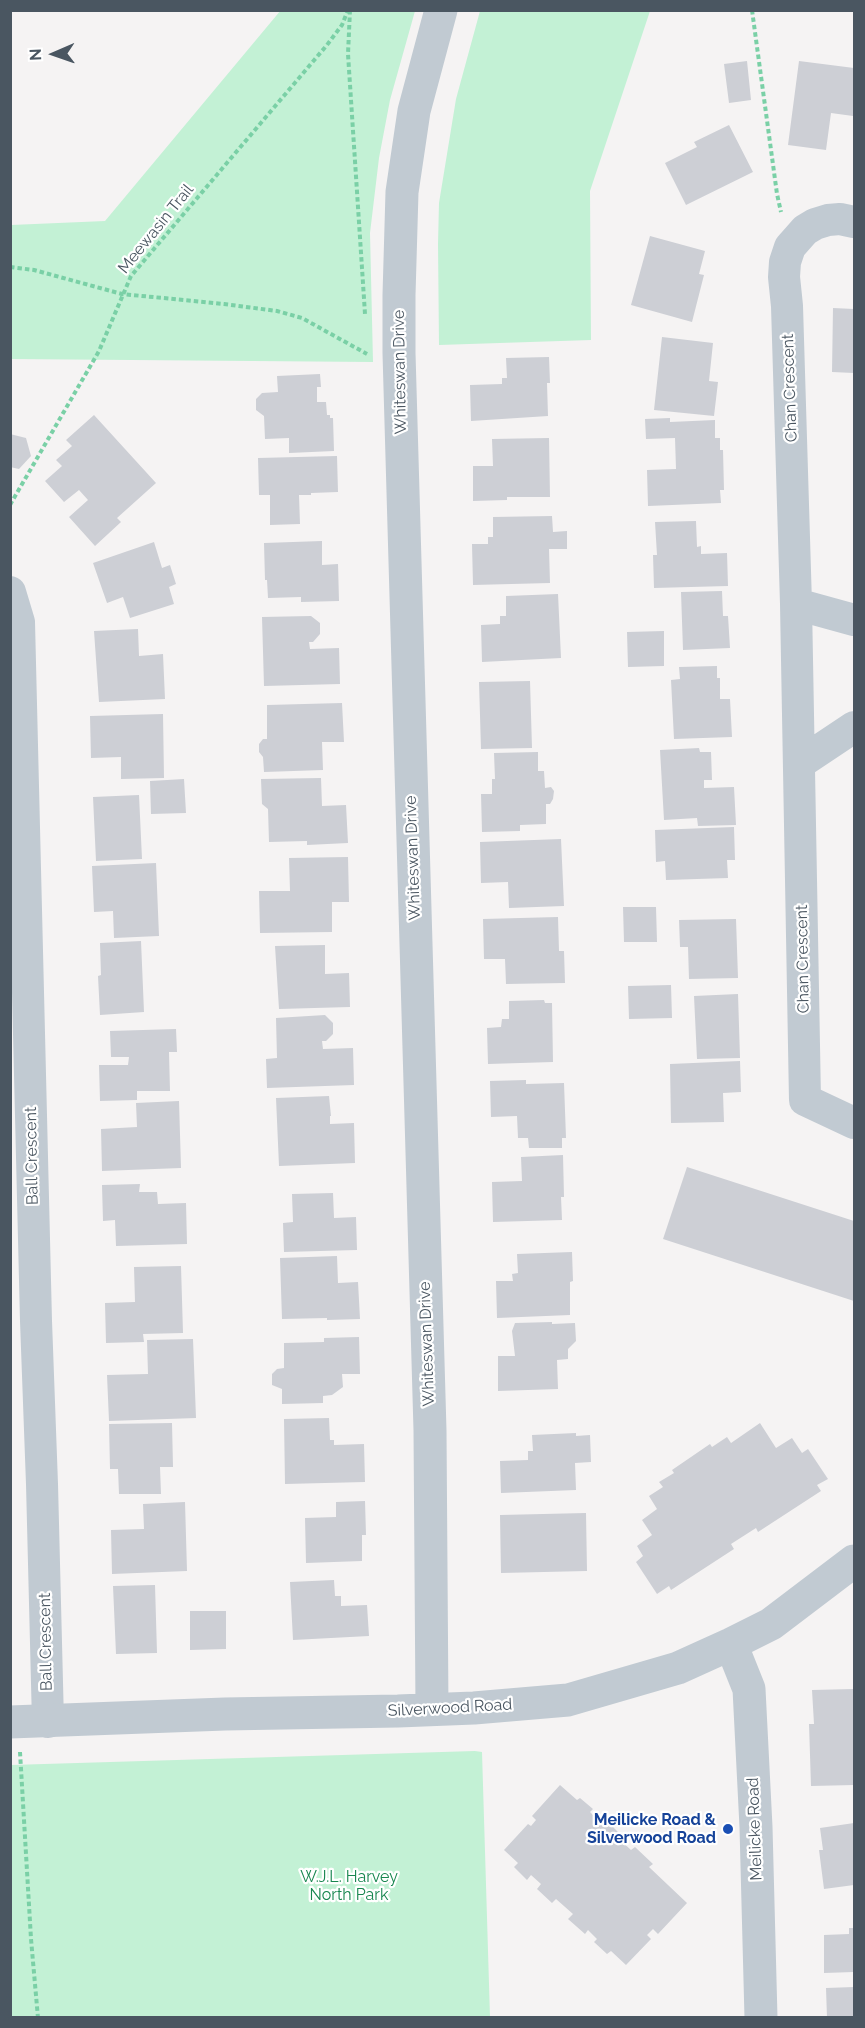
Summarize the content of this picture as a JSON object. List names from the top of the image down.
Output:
{
  "streets": {
    "street": [
      "Whiteswan Drive",
      "Chan Crescent",
      "Ball Crescent",
      "Silverwood Road",
      "Meilicke Road"
    ],
    "path": ["Meewasin Trail"]
  },
  "crossings": [
    ["Whiteswan Drive", "Silverwood Road"],
    ["Ball Crescent", "Silverwood Road"],
    ["Silverwood Road", "Meilicke Road"]
  ],
  "parks": ["W.J.L. Harvey North Park"],
  "places": ["Meilicke Road & Silverwood Road"],
  "north": "left"
}
